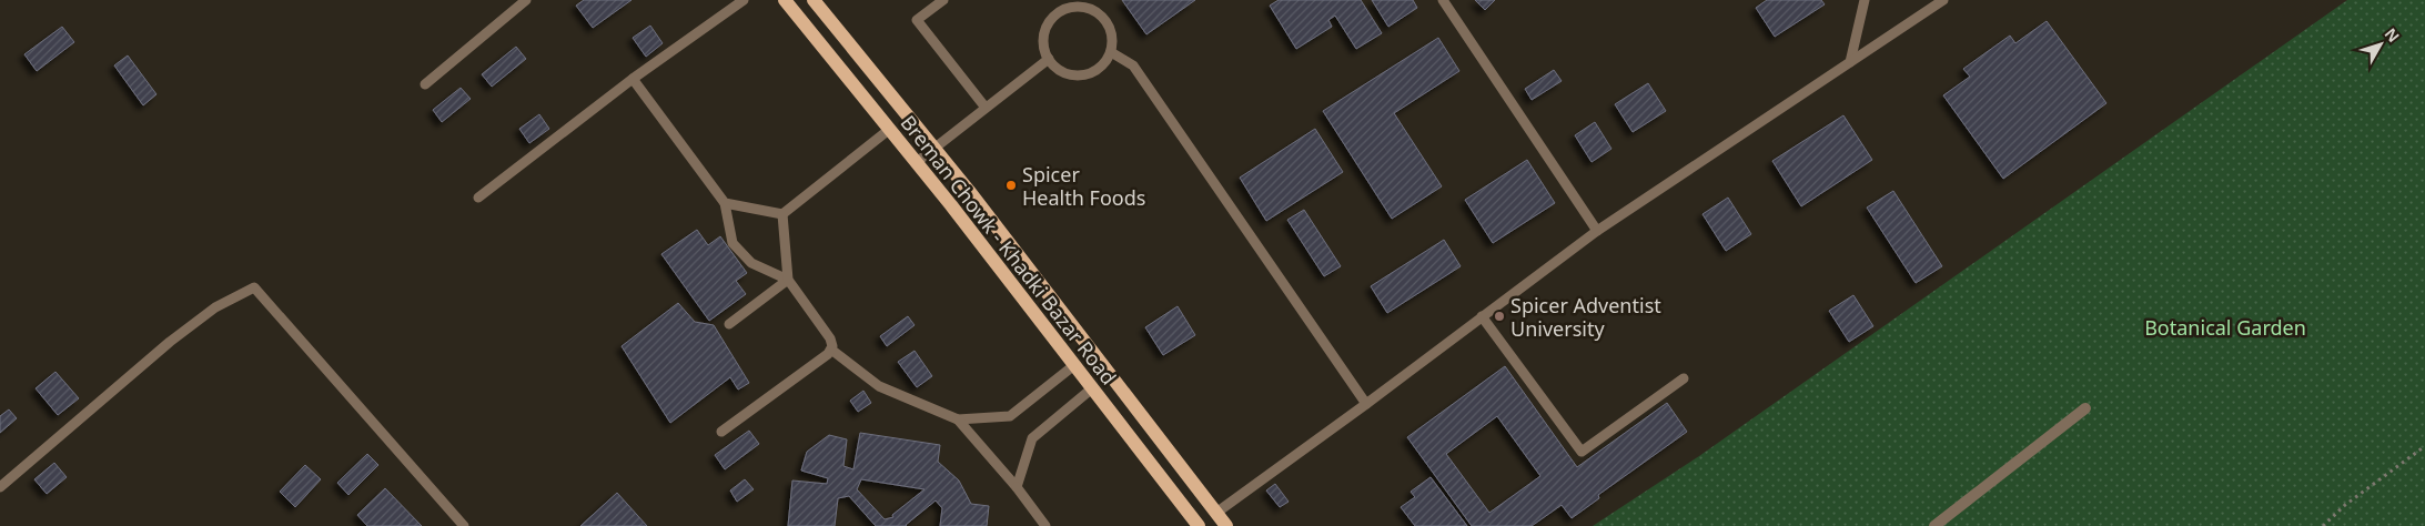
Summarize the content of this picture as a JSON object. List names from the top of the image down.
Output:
{
  "streets": {
    "main road": ["Breman Chowk - Khadki Bazar Road"]
  },
  "parks": ["Botanical Garden"],
  "places": ["Spicer Health Foods", "Spicer Adventist University"],
  "north": "top right"
}
